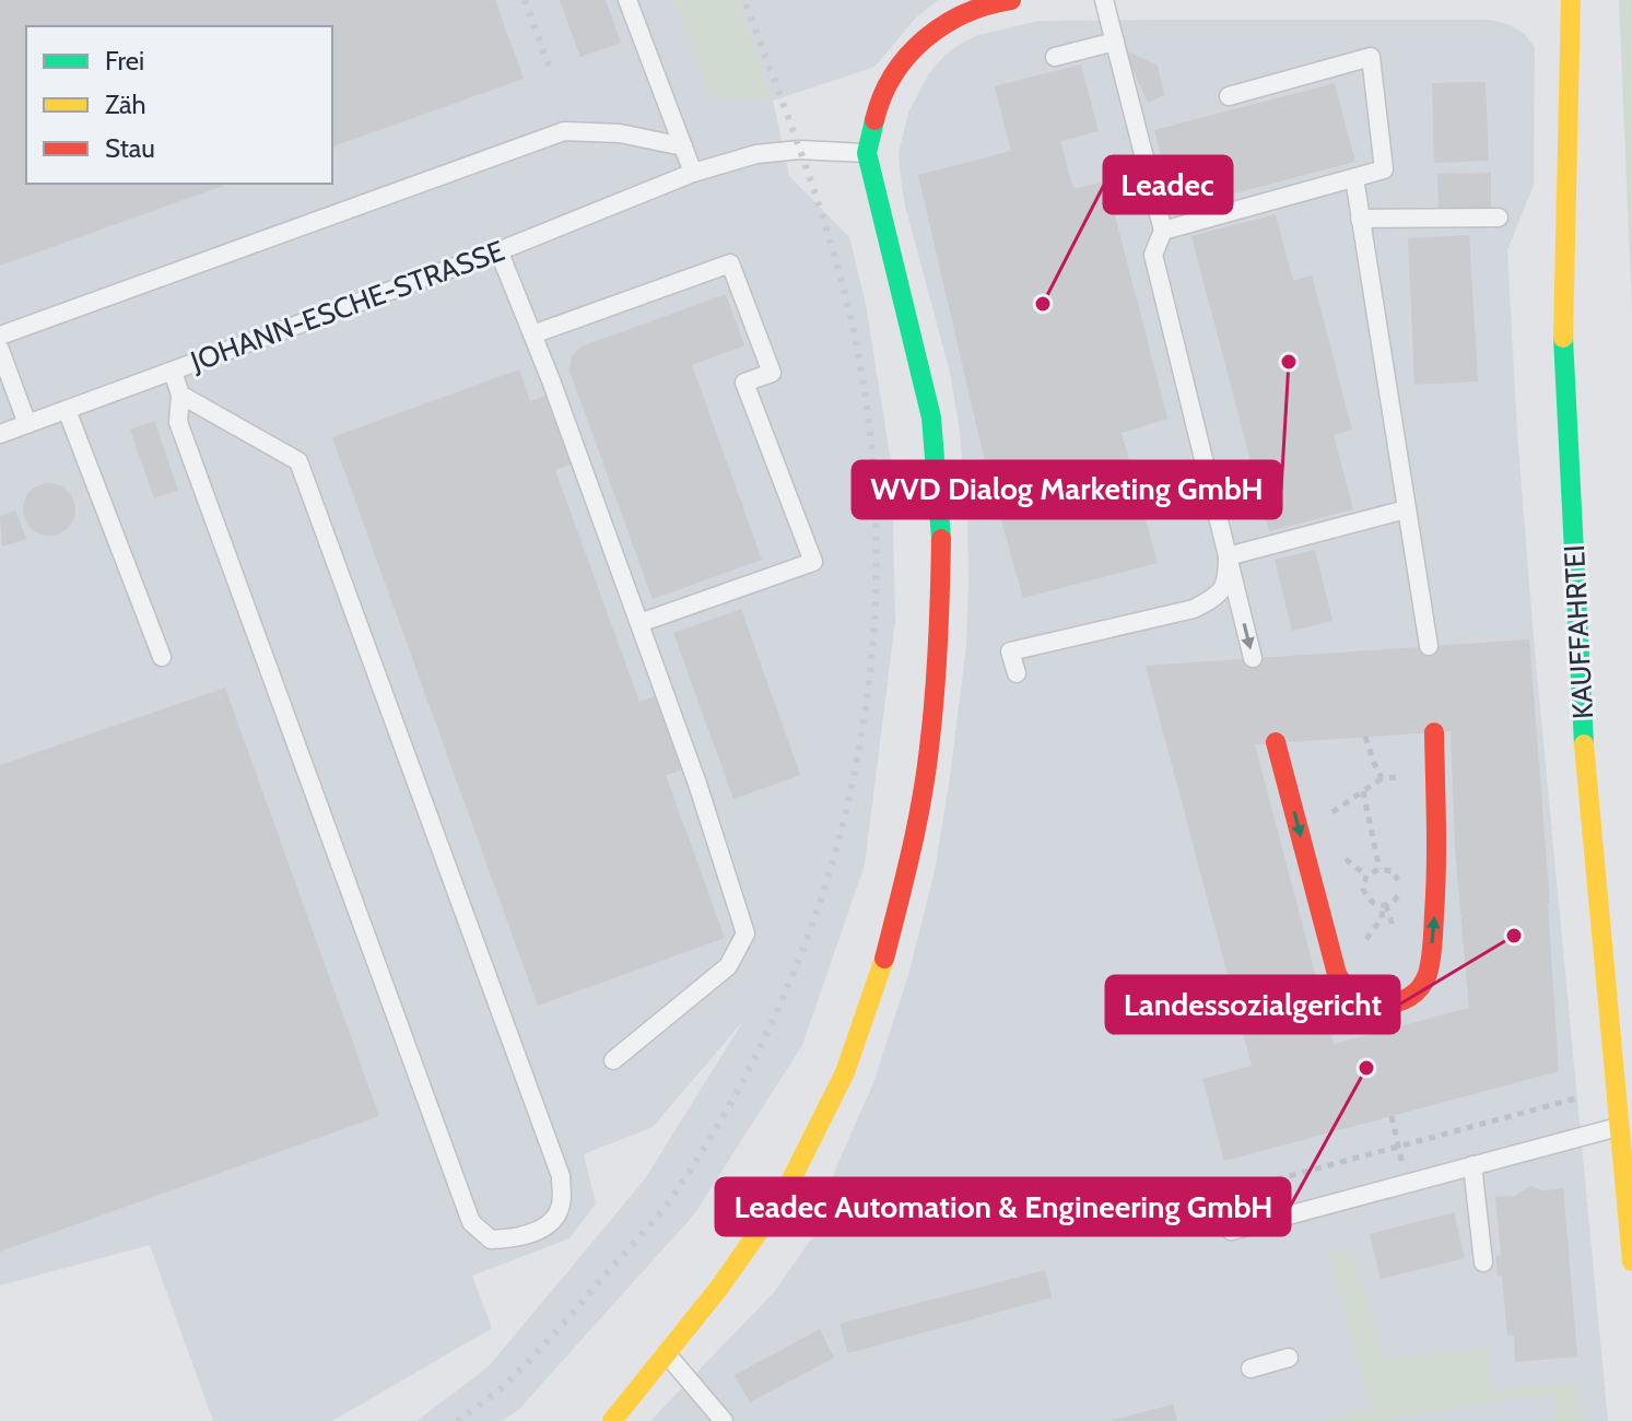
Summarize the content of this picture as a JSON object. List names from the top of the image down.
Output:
{
  "streets": {
    "street": ["KAUFFAHRTEI"],
    "lane": ["JOHANN-ESCHE-STRASSE"]
  },
  "places": [
    "Leadec",
    "WVD Dialog Marketing GmbH",
    "Landessozialgericht",
    "Leadec Automation & Engineering GmbH"
  ],
  "legend": ["Frei", "Zäh", "Stau"]
}
